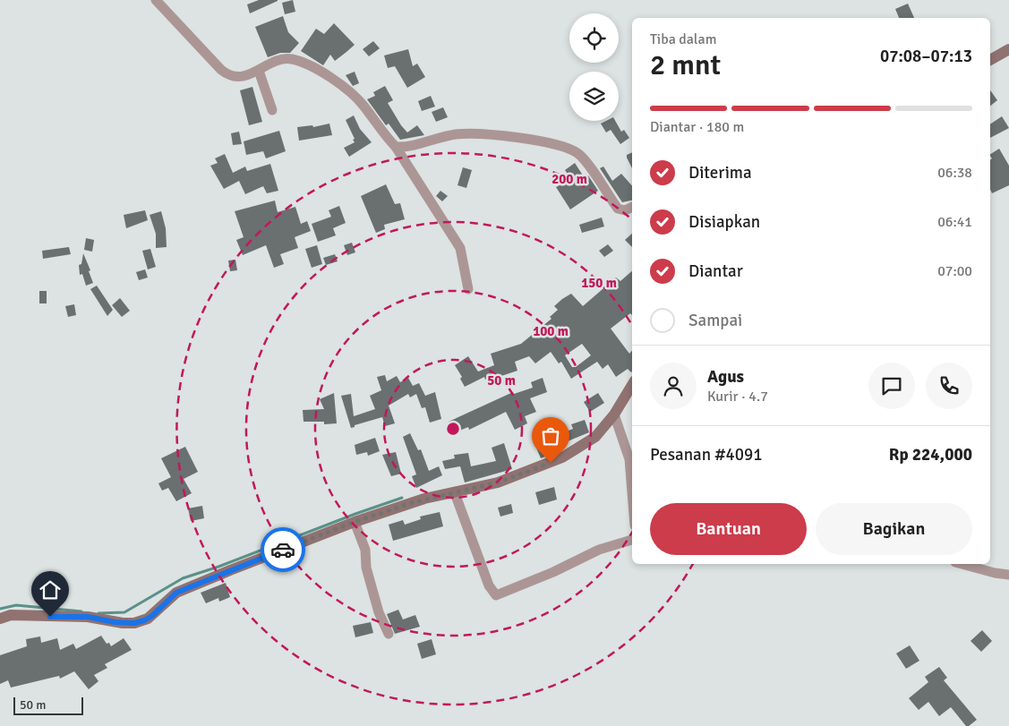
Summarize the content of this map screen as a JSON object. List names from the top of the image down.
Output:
{
  "scale_bar": "50 m",
  "page": {
    "heading": ["2 mnt", "Tiba dalam", "07:08–07:13"],
    "panel": [
      "Agus",
      "Kurir · 4.7",
      "Pesanan #4091",
      "Rp 224,000"
    ],
    "bar": "Diantar · 180 m",
    "list": [
      ["Diterima", "06:38"],
      ["Disiapkan", "06:41"],
      ["Diantar", "07:00"],
      "Sampai"
    ],
    "buttons": ["Bantuan", "Bagikan"],
    "scale": "50 m"
  },
  "rings": [
    "200 m",
    "150 m",
    "100 m",
    "50 m"
  ]
}
